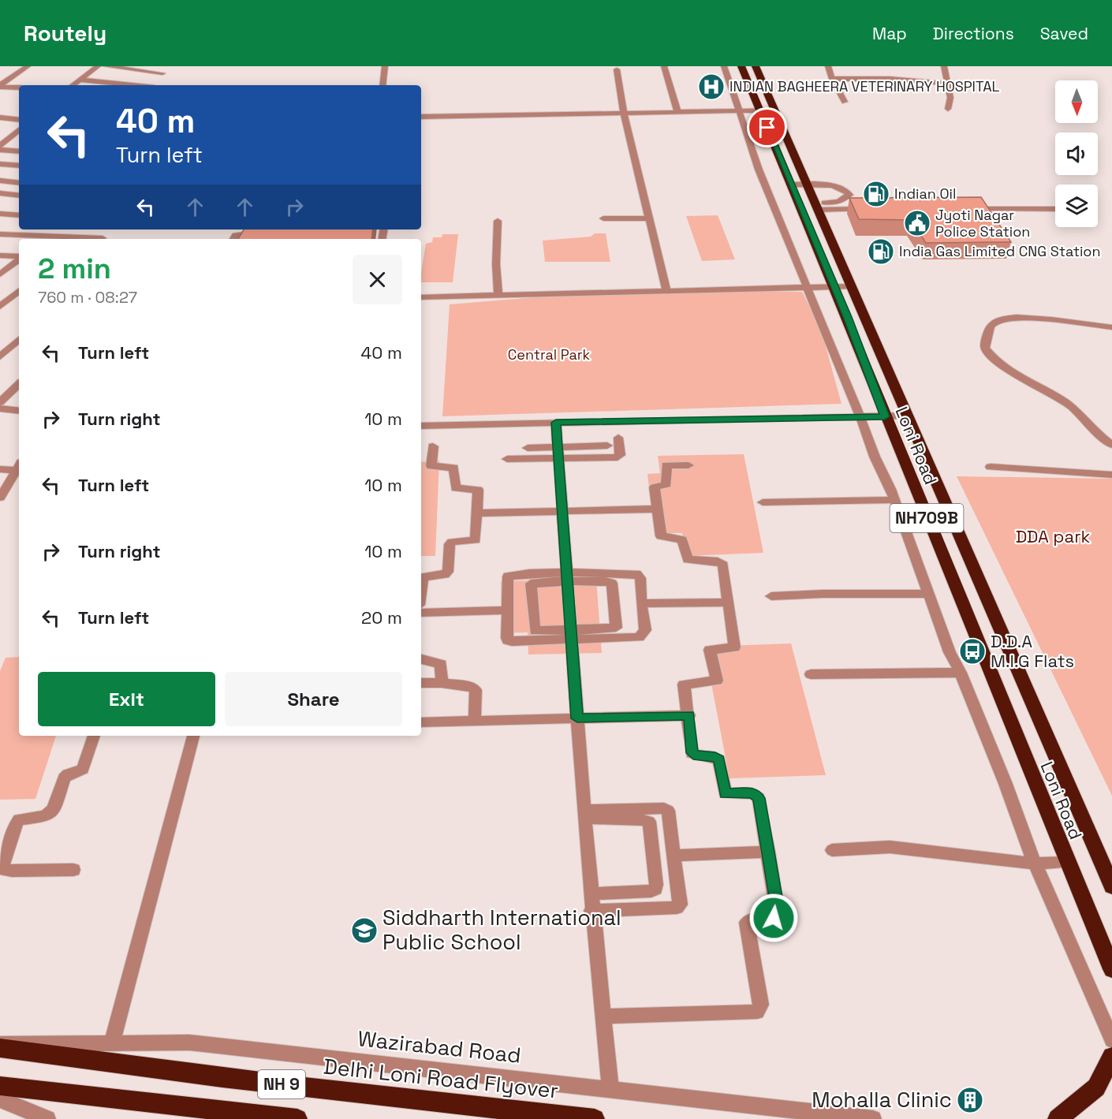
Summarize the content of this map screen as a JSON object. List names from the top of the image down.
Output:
{
  "streets": {
    "highway": [
      "Loni Road",
      "NH709B",
      "Delhi Loni Road Flyover",
      "NH 9"
    ],
    "street": ["Wazirabad Road"]
  },
  "crossings": [
    ["Wazirabad Road", "Delhi Loni Road Flyover"]
  ],
  "parks": ["Central Park", "DDA park"],
  "places": {
    "hospital": ["INDIAN BAGHEERA VETERINARY HOSPITAL"],
    "fuel station": ["Indian Oil", "India Gas Limited CNG Station"],
    "public building": ["Jyoti Nagar Police Station"],
    "bus stop": ["D.D.A M.I.G Flats"],
    "school or university": ["Siddharth International Public School"],
    "building": ["Mohalla Clinic"]
  },
  "north": "bottom",
  "page": {
    "header": "Routely",
    "nav": ["Map", "Directions", "Saved"],
    "turn": ["40 m", "Turn left"],
    "heading": ["2 min", "760 m · 08:27"],
    "list": [
      {
        "name": "Turn left",
        "value": "40 m"
      },
      {
        "name": "Turn right",
        "value": "10 m"
      },
      {
        "name": "Turn left",
        "value": "10 m"
      },
      {
        "name": "Turn right",
        "value": "10 m"
      },
      {
        "name": "Turn left",
        "value": "20 m"
      }
    ],
    "buttons": ["Exit", "Share"]
  }
}
